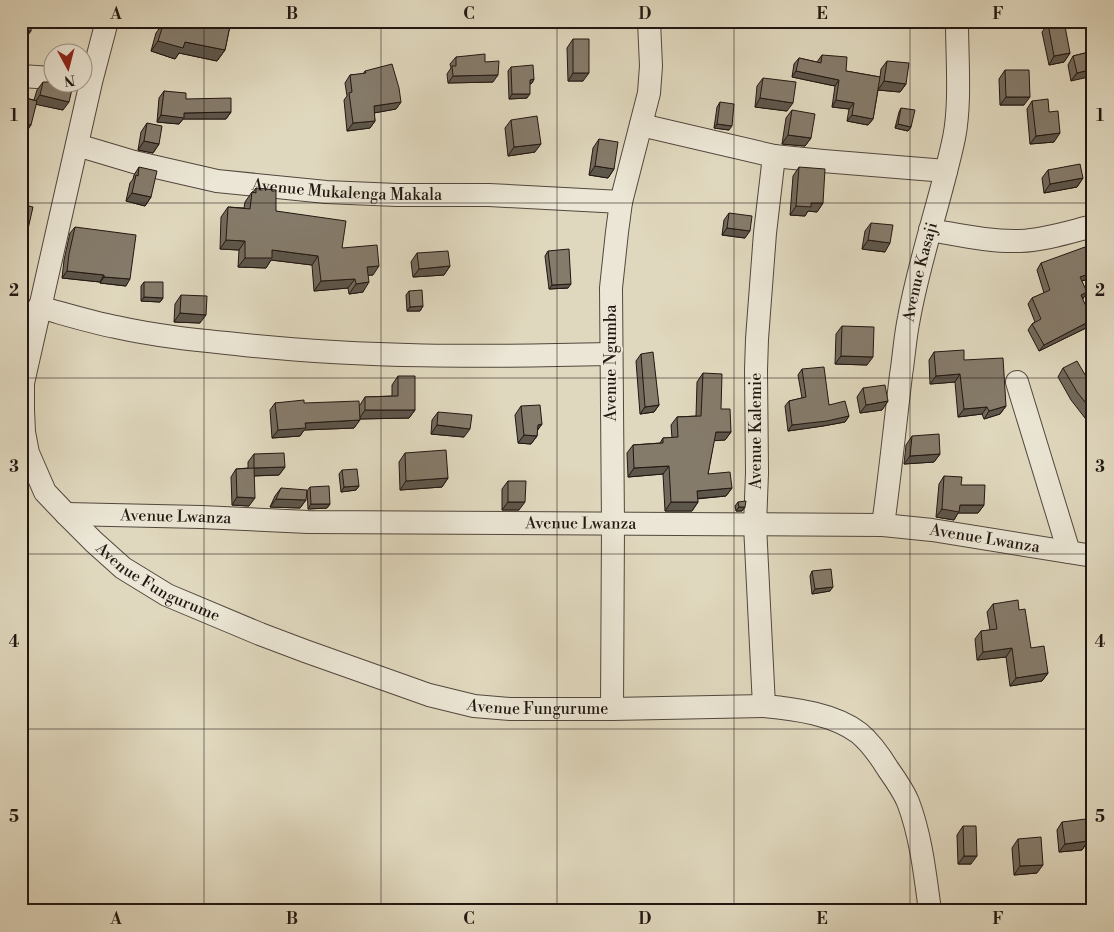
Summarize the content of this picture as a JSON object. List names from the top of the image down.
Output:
{
  "streets": {
    "street": [
      "Avenue Mukalenga Makala",
      "Avenue Kasaji",
      "Avenue Ngumba",
      "Avenue Kalemie",
      "Avenue Lwanza",
      "Avenue Fungurume"
    ]
  },
  "crossings": [
    ["Avenue Mukalenga Makala", "Avenue Ngumba"],
    ["Avenue Mukalenga Makala", "Avenue Fungurume"],
    ["Avenue Kasaji", "Avenue Lwanza"],
    ["Avenue Ngumba", "Avenue Lwanza"],
    ["Avenue Ngumba", "Avenue Fungurume"],
    ["Avenue Kalemie", "Avenue Lwanza"],
    ["Avenue Kalemie", "Avenue Fungurume"],
    ["Avenue Lwanza", "Avenue Fungurume"]
  ],
  "north": "bottom",
  "grid": {
    "columns": [
      "A",
      "B",
      "C",
      "D",
      "E",
      "F"
    ],
    "rows": [
      "1",
      "2",
      "3",
      "4",
      "5"
    ]
  }
}
